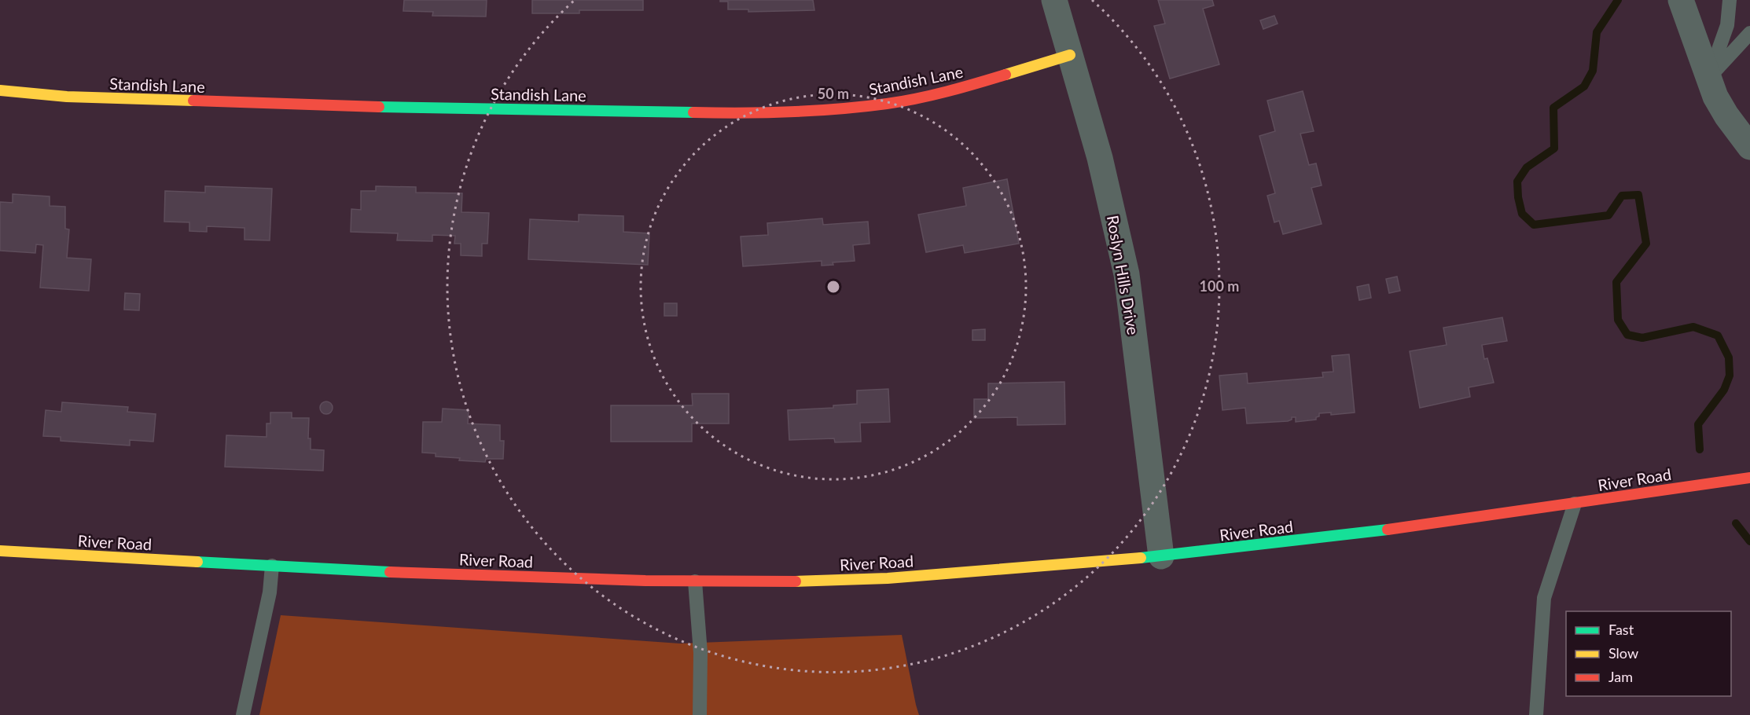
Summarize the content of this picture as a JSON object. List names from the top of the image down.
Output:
{
  "streets": {
    "main road": ["Standish Lane", "River Road"],
    "street": ["Roslyn Hills Drive"]
  },
  "crossings": [
    ["Standish Lane", "Roslyn Hills Drive"],
    ["Roslyn Hills Drive", "River Road"]
  ],
  "legend": ["Fast", "Slow", "Jam"],
  "rings": ["50 m", "100 m"]
}
